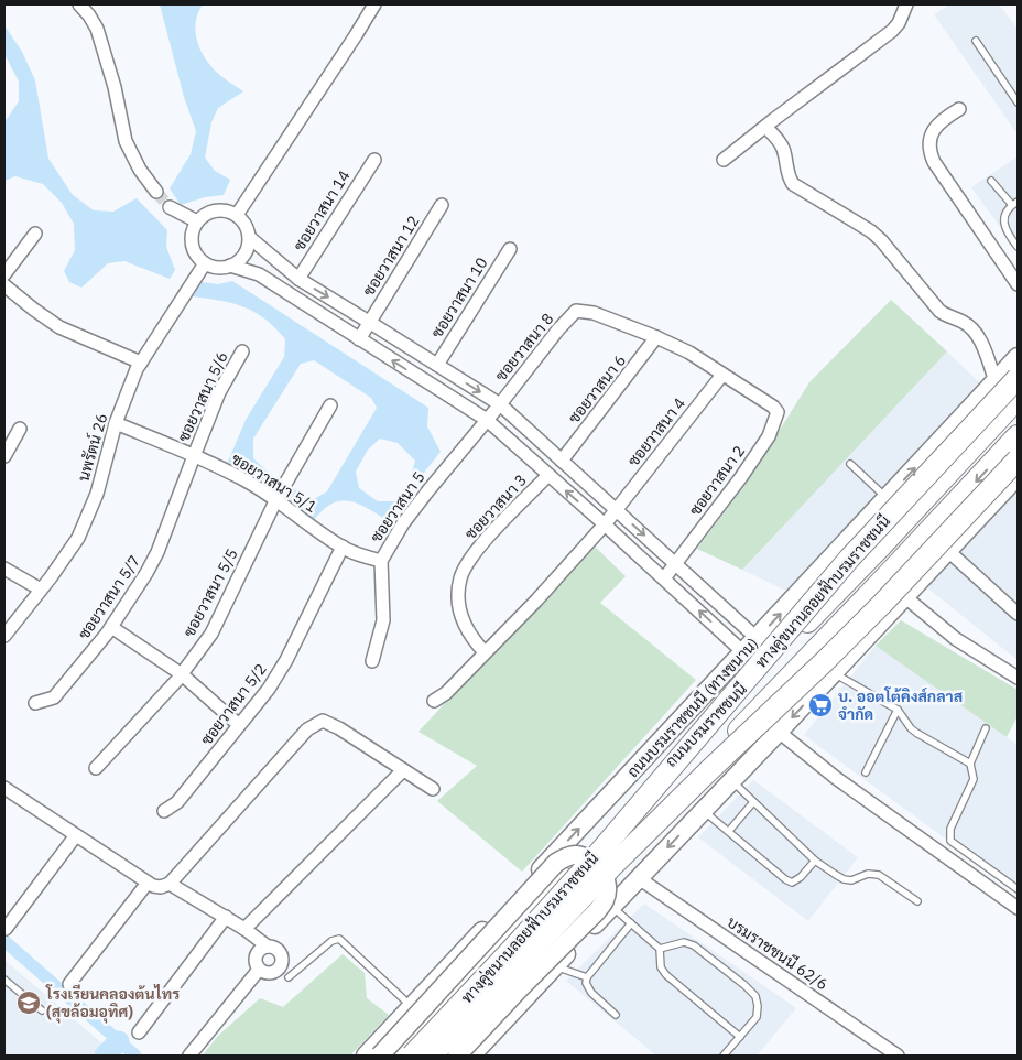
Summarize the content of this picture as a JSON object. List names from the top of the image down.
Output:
{
  "streets": {
    "highway": ["ถนนบรมราชชนนี"],
    "main road": ["ทางคู่ขนานลอยฟ้าบรมราชชนนี", "ถนนบรมราชชนนี (ทางขนาน)"],
    "street": [
      "ซอยวาสนา 14",
      "ซอยวาสนา 12",
      "ซอยวาสนา 10",
      "ซอยวาสนา 8",
      "ซอยวาสนา 6",
      "ซอยวาสนา 5/6",
      "ซอยวาสนา 4",
      "นพรัตน์ 26",
      "ซอยวาสนา 2",
      "ซอยวาสนา 5/1",
      "ซอยวาสนา 5",
      "ซอยวาสนา 3",
      "ซอยวาสนา 5/5",
      "ซอยวาสนา 5/7",
      "ซอยวาสนา 5/2",
      "บรมราชชนนี 62/6"
    ]
  },
  "crossings": [
    ["ซอยวาสนา 8", "ซอยวาสนา 6"],
    ["ซอยวาสนา 8", "ซอยวาสนา 5"],
    ["ซอยวาสนา 5/6", "ซอยวาสนา 5/1"],
    ["ซอยวาสนา 5/6", "ซอยวาสนา 5/7"],
    ["ซอยวาสนา 4", "ซอยวาสนา 2"],
    ["ซอยวาสนา 4", "ซอยวาสนา 3"],
    ["นพรัตน์ 26", "ซอยวาสนา 5/1"],
    ["ซอยวาสนา 5/1", "ซอยวาสนา 5"],
    ["ซอยวาสนา 5/1", "ซอยวาสนา 5/5"],
    ["ซอยวาสนา 5/1", "ซอยวาสนา 5/7"],
    ["ซอยวาสนา 5/1", "ซอยวาสนา 5/2"]
  ],
  "places": {
    "supermarket": ["บ. ออตโต้คิงส์กลาส จำกัด"],
    "school or university": ["โรงเรียนคลองต้นไทร (สุขล้อมอุทิศ)"]
  }
}
